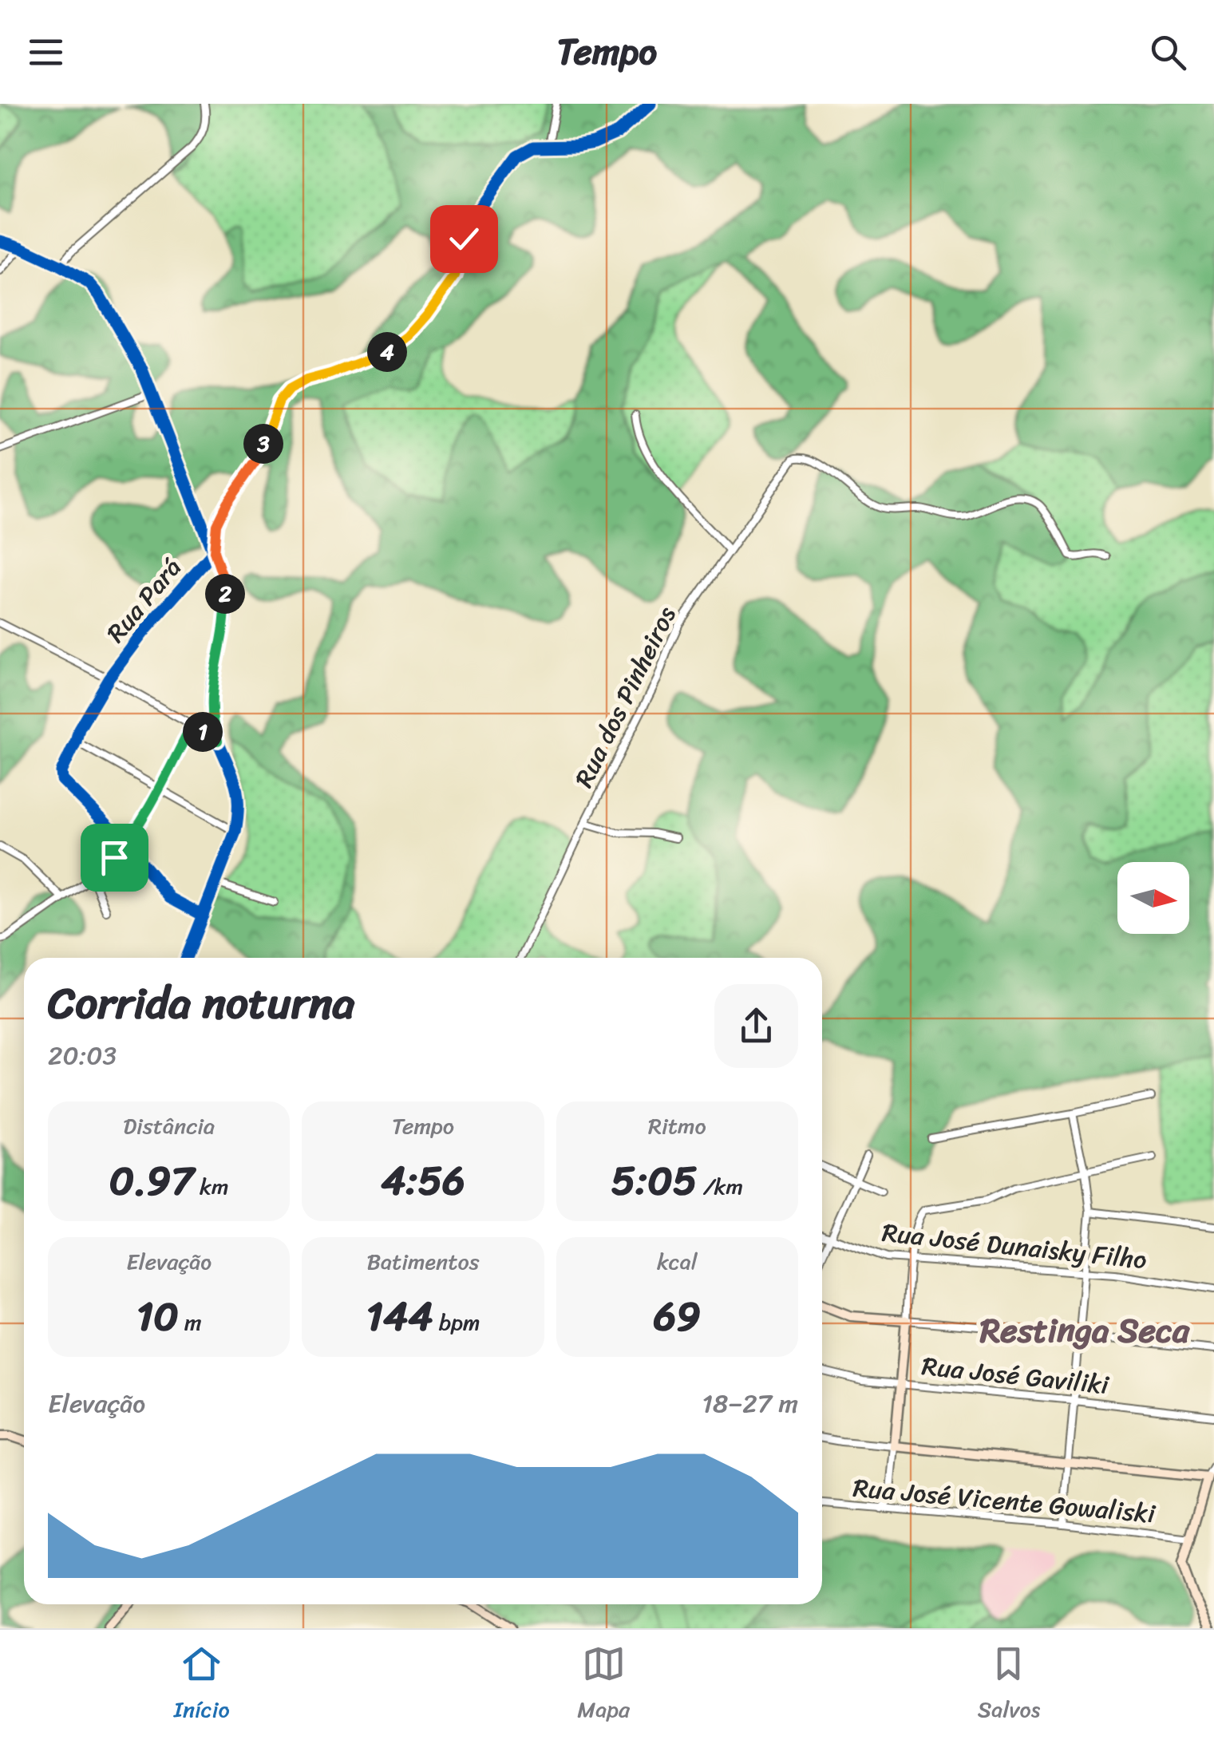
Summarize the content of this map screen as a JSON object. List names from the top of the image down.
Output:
{
  "streets": {
    "street": [
      "Rua Pará",
      "Rua dos Pinheiros",
      "Rua José Dunaisky Filho",
      "Rua José Gaviliki",
      "Rua José Vicente Gowaliski"
    ]
  },
  "districts": ["Restinga Seca"],
  "north": "right",
  "page": {
    "header": "Tempo",
    "pins": [
      "4",
      "3",
      "2",
      "1"
    ],
    "heading": ["Corrida noturna", "20:03"],
    "stats": [
      ["Distância", "0.97 km"],
      ["Tempo", "4:56"],
      ["Ritmo", "5:05 /km"],
      ["Elevação", "10 m"],
      ["Batimentos", "144 bpm"],
      ["kcal", "69"]
    ],
    "chart": ["Elevação", "18–27 m"],
    "tabs": ["Início", "Mapa", "Salvos"]
  }
}
